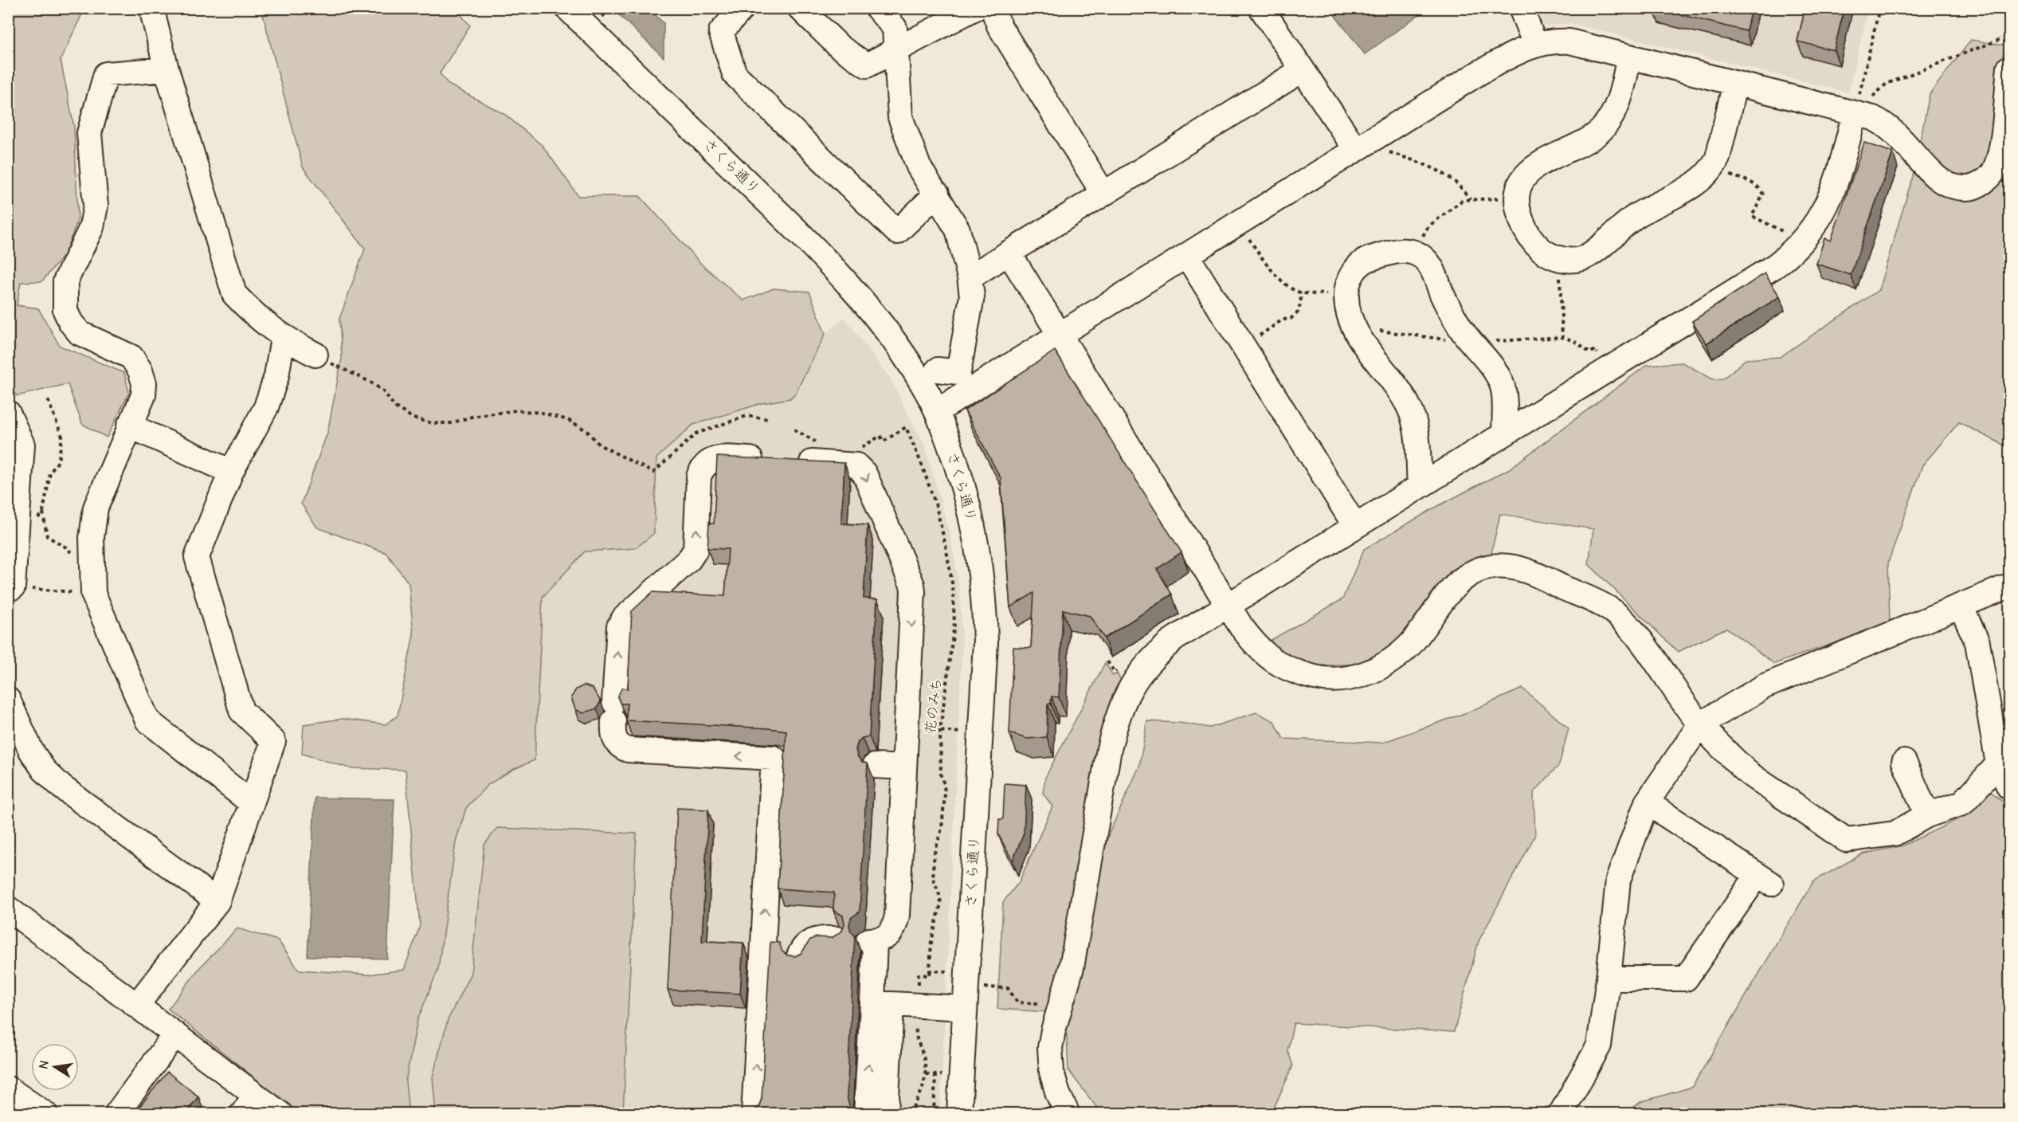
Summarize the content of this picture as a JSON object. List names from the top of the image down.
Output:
{
  "streets": {
    "street": ["さくら通り"],
    "path": ["花のみち"]
  },
  "north": "left"
}
